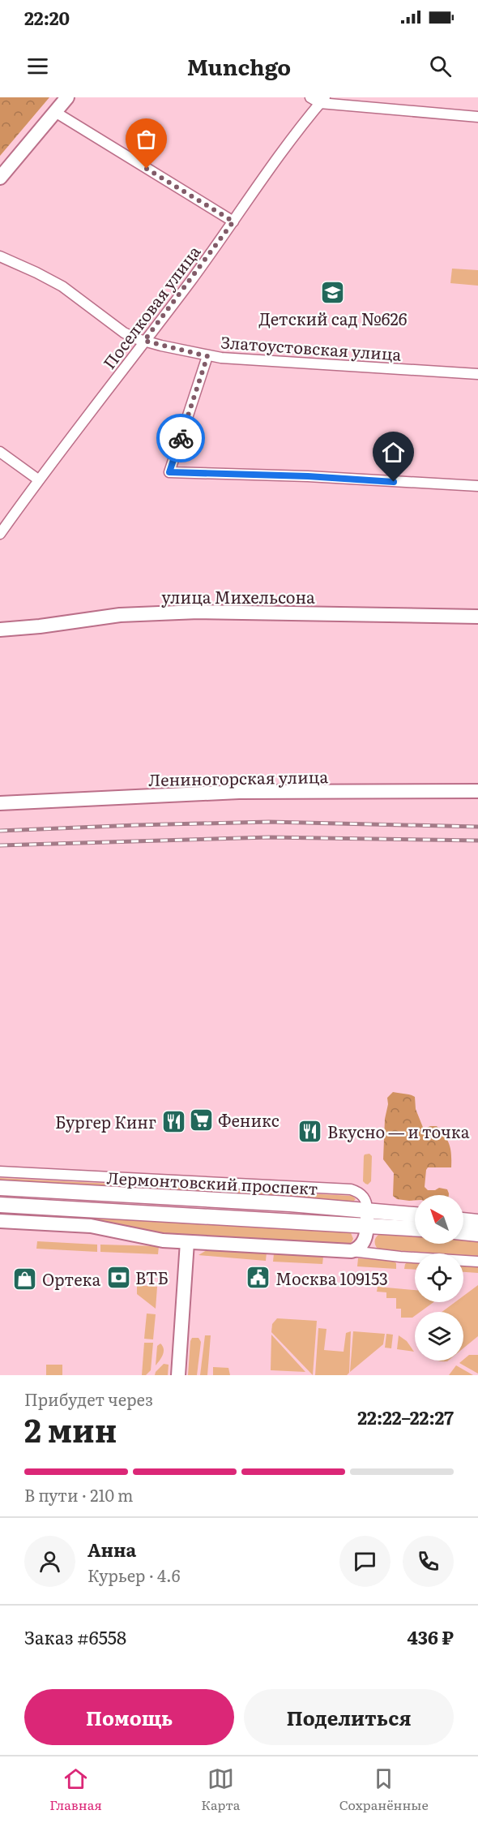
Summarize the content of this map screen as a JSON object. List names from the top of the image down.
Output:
{
  "streets": {
    "main road": ["Лермонтовский проспект"],
    "street": [
      "Поселковая улица",
      "Златоустовская улица",
      "улица Михельсона",
      "Лениногорская улица"
    ]
  },
  "crossings": [
    ["Поселковая улица", "Златоустовская улица"]
  ],
  "places": {
    "school or university": ["Детский сад №626"],
    "supermarket": ["Феникс"],
    "restaurant": ["Бургер Кинг", "Вкусно — и точка"],
    "bank": ["ВТБ"],
    "public building": ["Москва 109153"],
    "shop": ["Ортека"]
  },
  "north": "top left",
  "page": {
    "status": "22:20",
    "header": "Munchgo",
    "heading": ["2 мин", "Прибудет через", "22:22–22:27"],
    "panel": [
      "Анна",
      "Курьер · 4.6",
      "Заказ #6558",
      "436 ₽"
    ],
    "bar": "В пути · 210 m",
    "buttons": ["Помощь", "Поделиться"],
    "tabs": ["Главная", "Карта", "Сохранённые"]
  }
}
